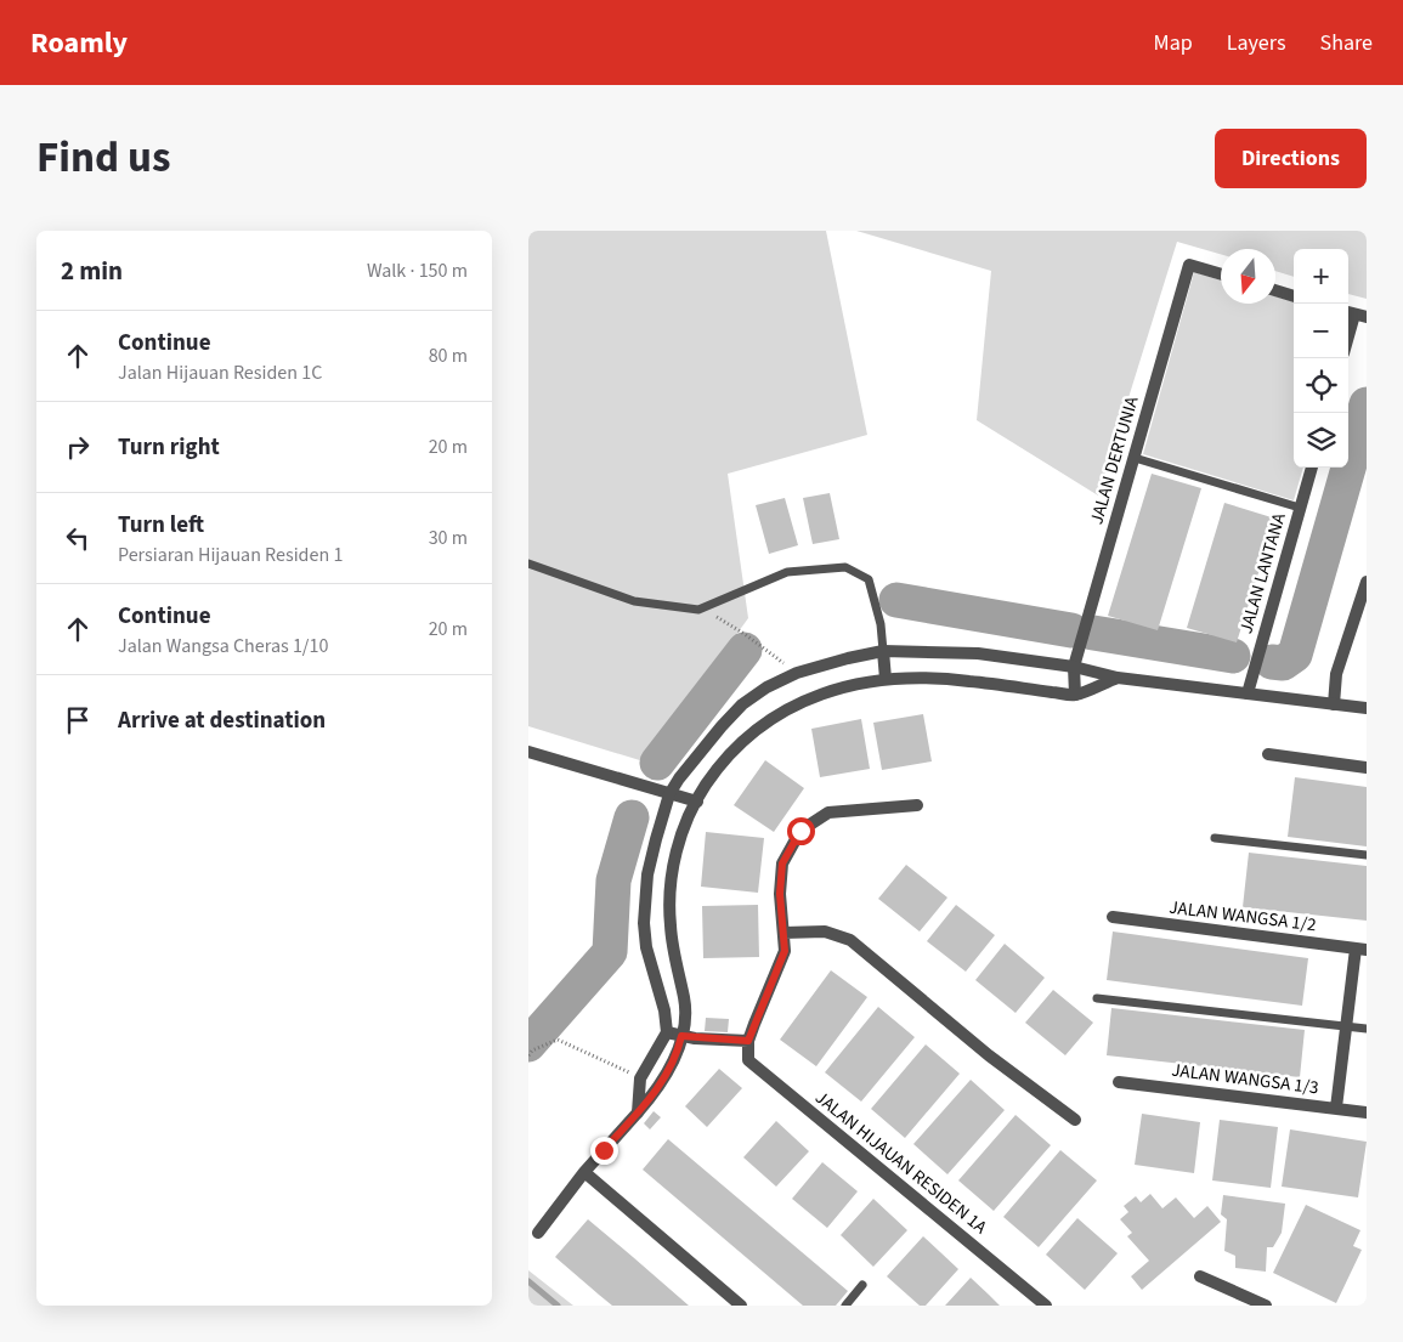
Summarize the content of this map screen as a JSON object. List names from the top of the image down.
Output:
{
  "streets": {
    "street": [
      "JALAN DERTUNIA",
      "JALAN LANTANA",
      "JALAN WANGSA 1/2",
      "JALAN WANGSA 1/3",
      "JALAN HIJAUAN RESIDEN 1A"
    ]
  },
  "north": "bottom",
  "page": {
    "header": "Roamly",
    "nav": ["Map", "Layers", "Share"],
    "title": "Find us",
    "buttons": "Directions",
    "heading": ["2 min", "Walk · 150 m"],
    "map_buttons": ["+", "−"],
    "list": [
      ["Continue", "Jalan Hijauan Residen 1C", "80 m"],
      ["Turn right", "20 m"],
      ["Turn left", "Persiaran Hijauan Residen 1", "30 m"],
      ["Continue", "Jalan Wangsa Cheras 1/10", "20 m"],
      "Arrive at destination"
    ]
  }
}
